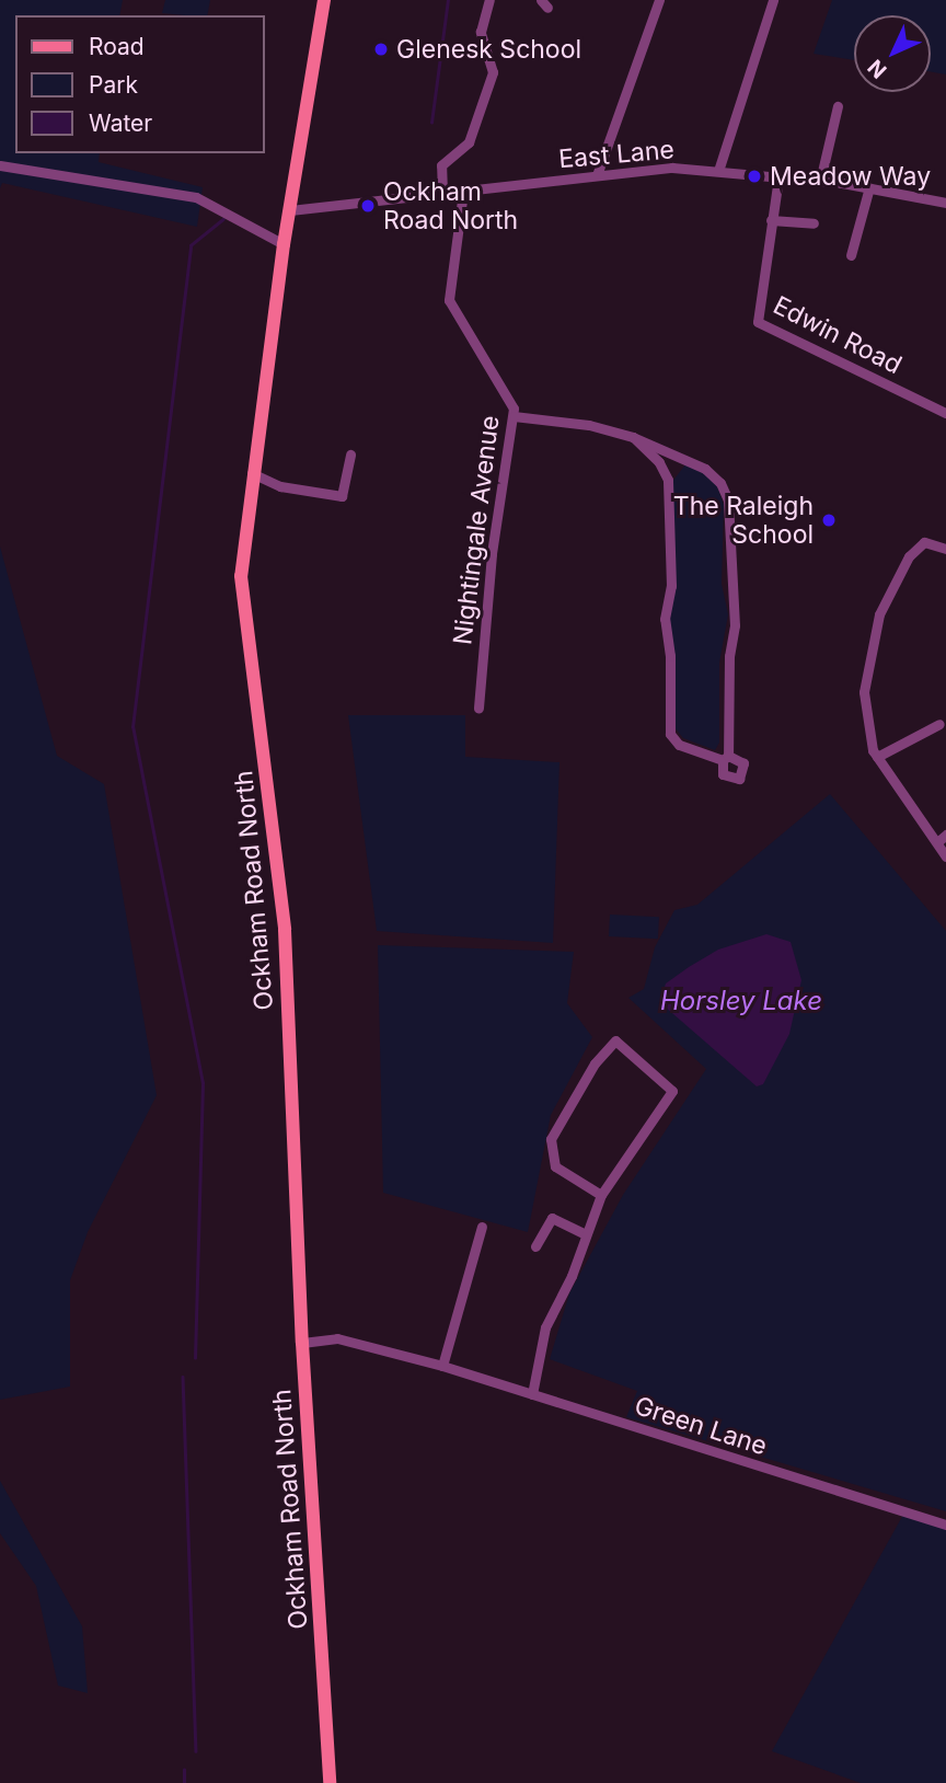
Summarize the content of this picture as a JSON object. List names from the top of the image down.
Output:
{
  "streets": {
    "main road": ["Ockham Road North"],
    "street": [
      "East Lane",
      "Edwin Road",
      "Nightingale Avenue",
      "Green Lane"
    ]
  },
  "crossings": [
    ["East Lane", "Edwin Road"],
    ["East Lane", "Nightingale Avenue"],
    ["East Lane", "Ockham Road North"],
    ["Ockham Road North", "Green Lane"]
  ],
  "water": ["Horsley Lake"],
  "places": [
    "Glenesk School",
    "Meadow Way",
    "Ockham Road North",
    "The Raleigh School"
  ],
  "legend": ["Road", "Park", "Water"],
  "north": "bottom left"
}
